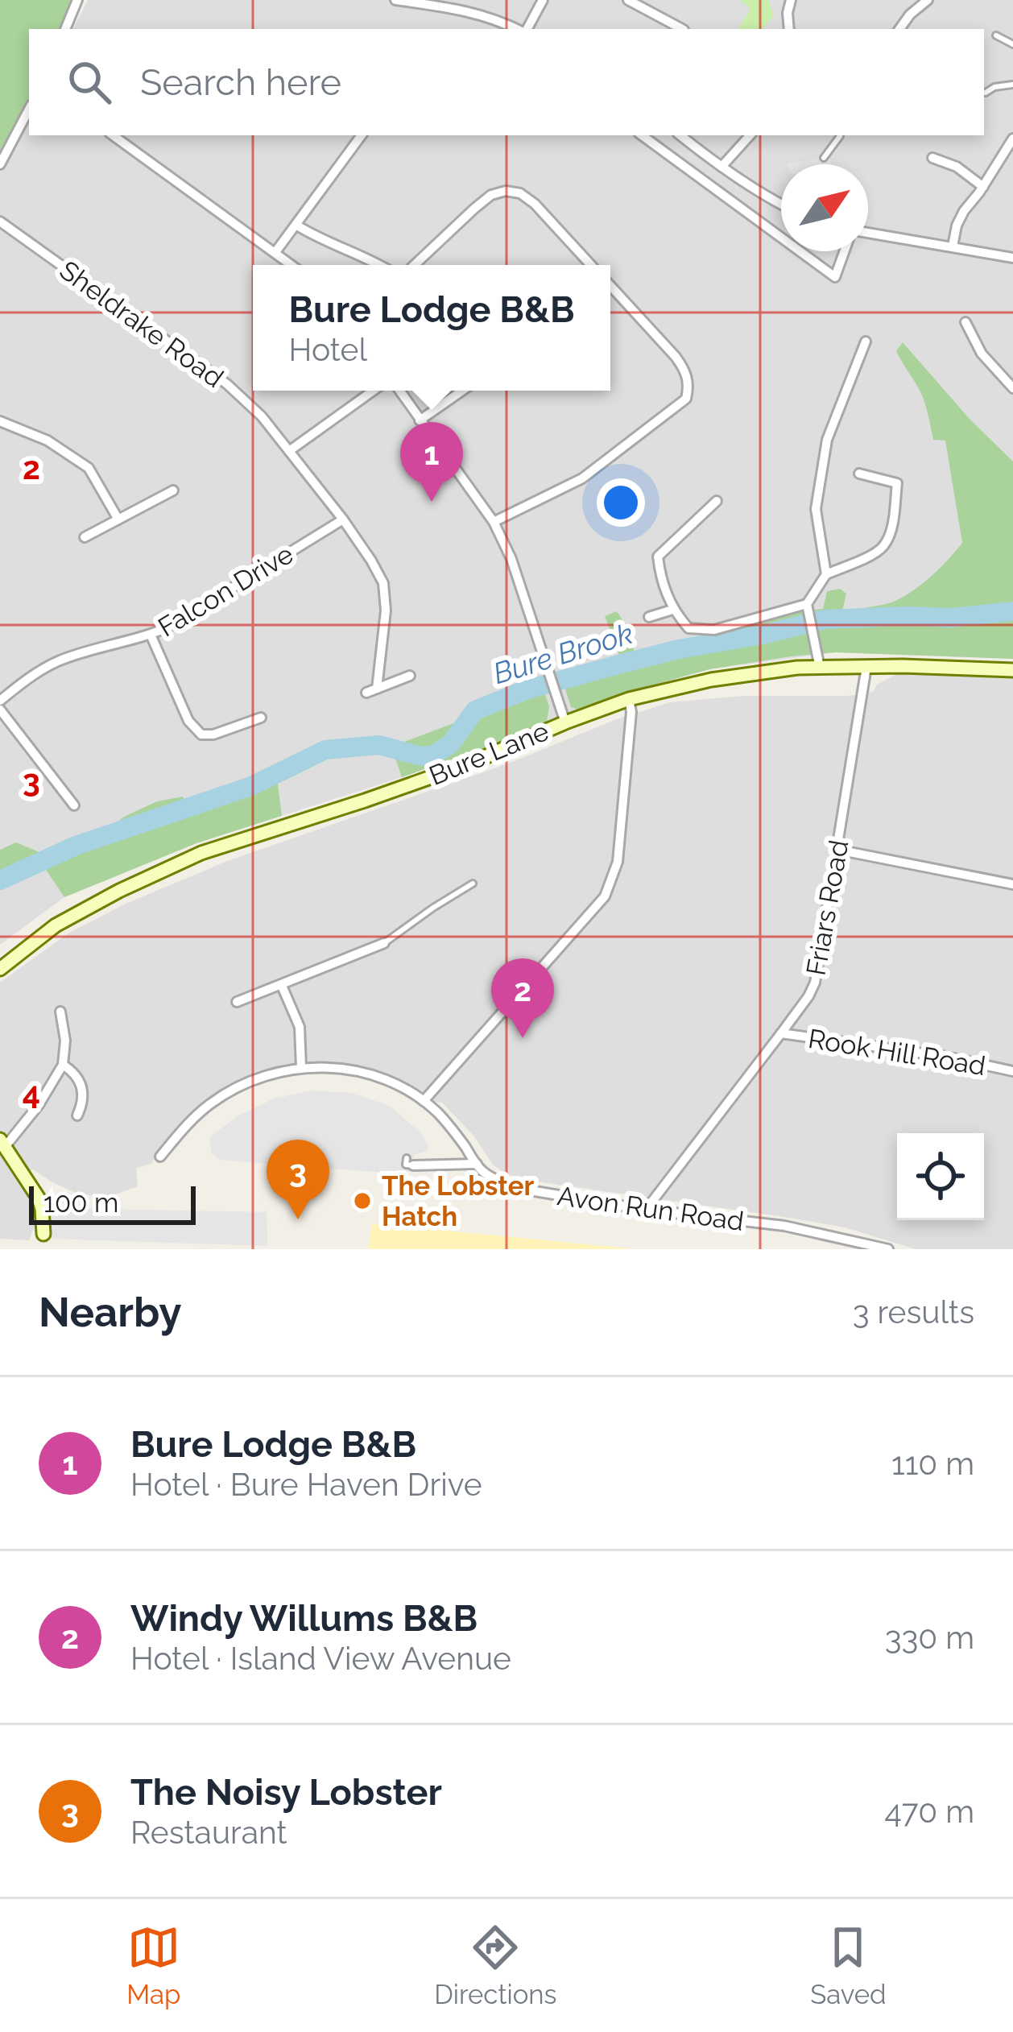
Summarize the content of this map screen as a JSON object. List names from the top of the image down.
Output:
{
  "streets": {
    "street": [
      "Sheldrake Road",
      "Falcon Drive",
      "Bure Lane",
      "Friars Road",
      "Rook Hill Road",
      "Avon Run Road"
    ]
  },
  "crossings": [
    ["Sheldrake Road", "Falcon Drive"],
    ["Bure Lane", "Friars Road"],
    ["Friars Road", "Rook Hill Road"],
    ["Friars Road", "Avon Run Road"]
  ],
  "water": ["Bure Brook"],
  "places": ["The Lobster Hatch"],
  "scale_bar": "100 m",
  "north": "top right",
  "page": {
    "search": "Search here",
    "popup": ["Bure Lodge B&B", "Hotel"],
    "pins": ["1", "2", "3"],
    "scale": "100 m",
    "heading": ["Nearby", "3 results"],
    "list": [
      {
        "mark": "1",
        "name": "Bure Lodge B&B",
        "note": "Hotel · Bure Haven Drive",
        "value": "110 m"
      },
      {
        "mark": "2",
        "name": "Windy Willums B&B",
        "note": "Hotel · Island View Avenue",
        "value": "330 m"
      },
      {
        "mark": "3",
        "name": "The Noisy Lobster",
        "note": "Restaurant",
        "value": "470 m"
      }
    ],
    "nav": ["Map", "Directions", "Saved"]
  },
  "grid": {
    "rows": ["2", "3", "4"]
  }
}
